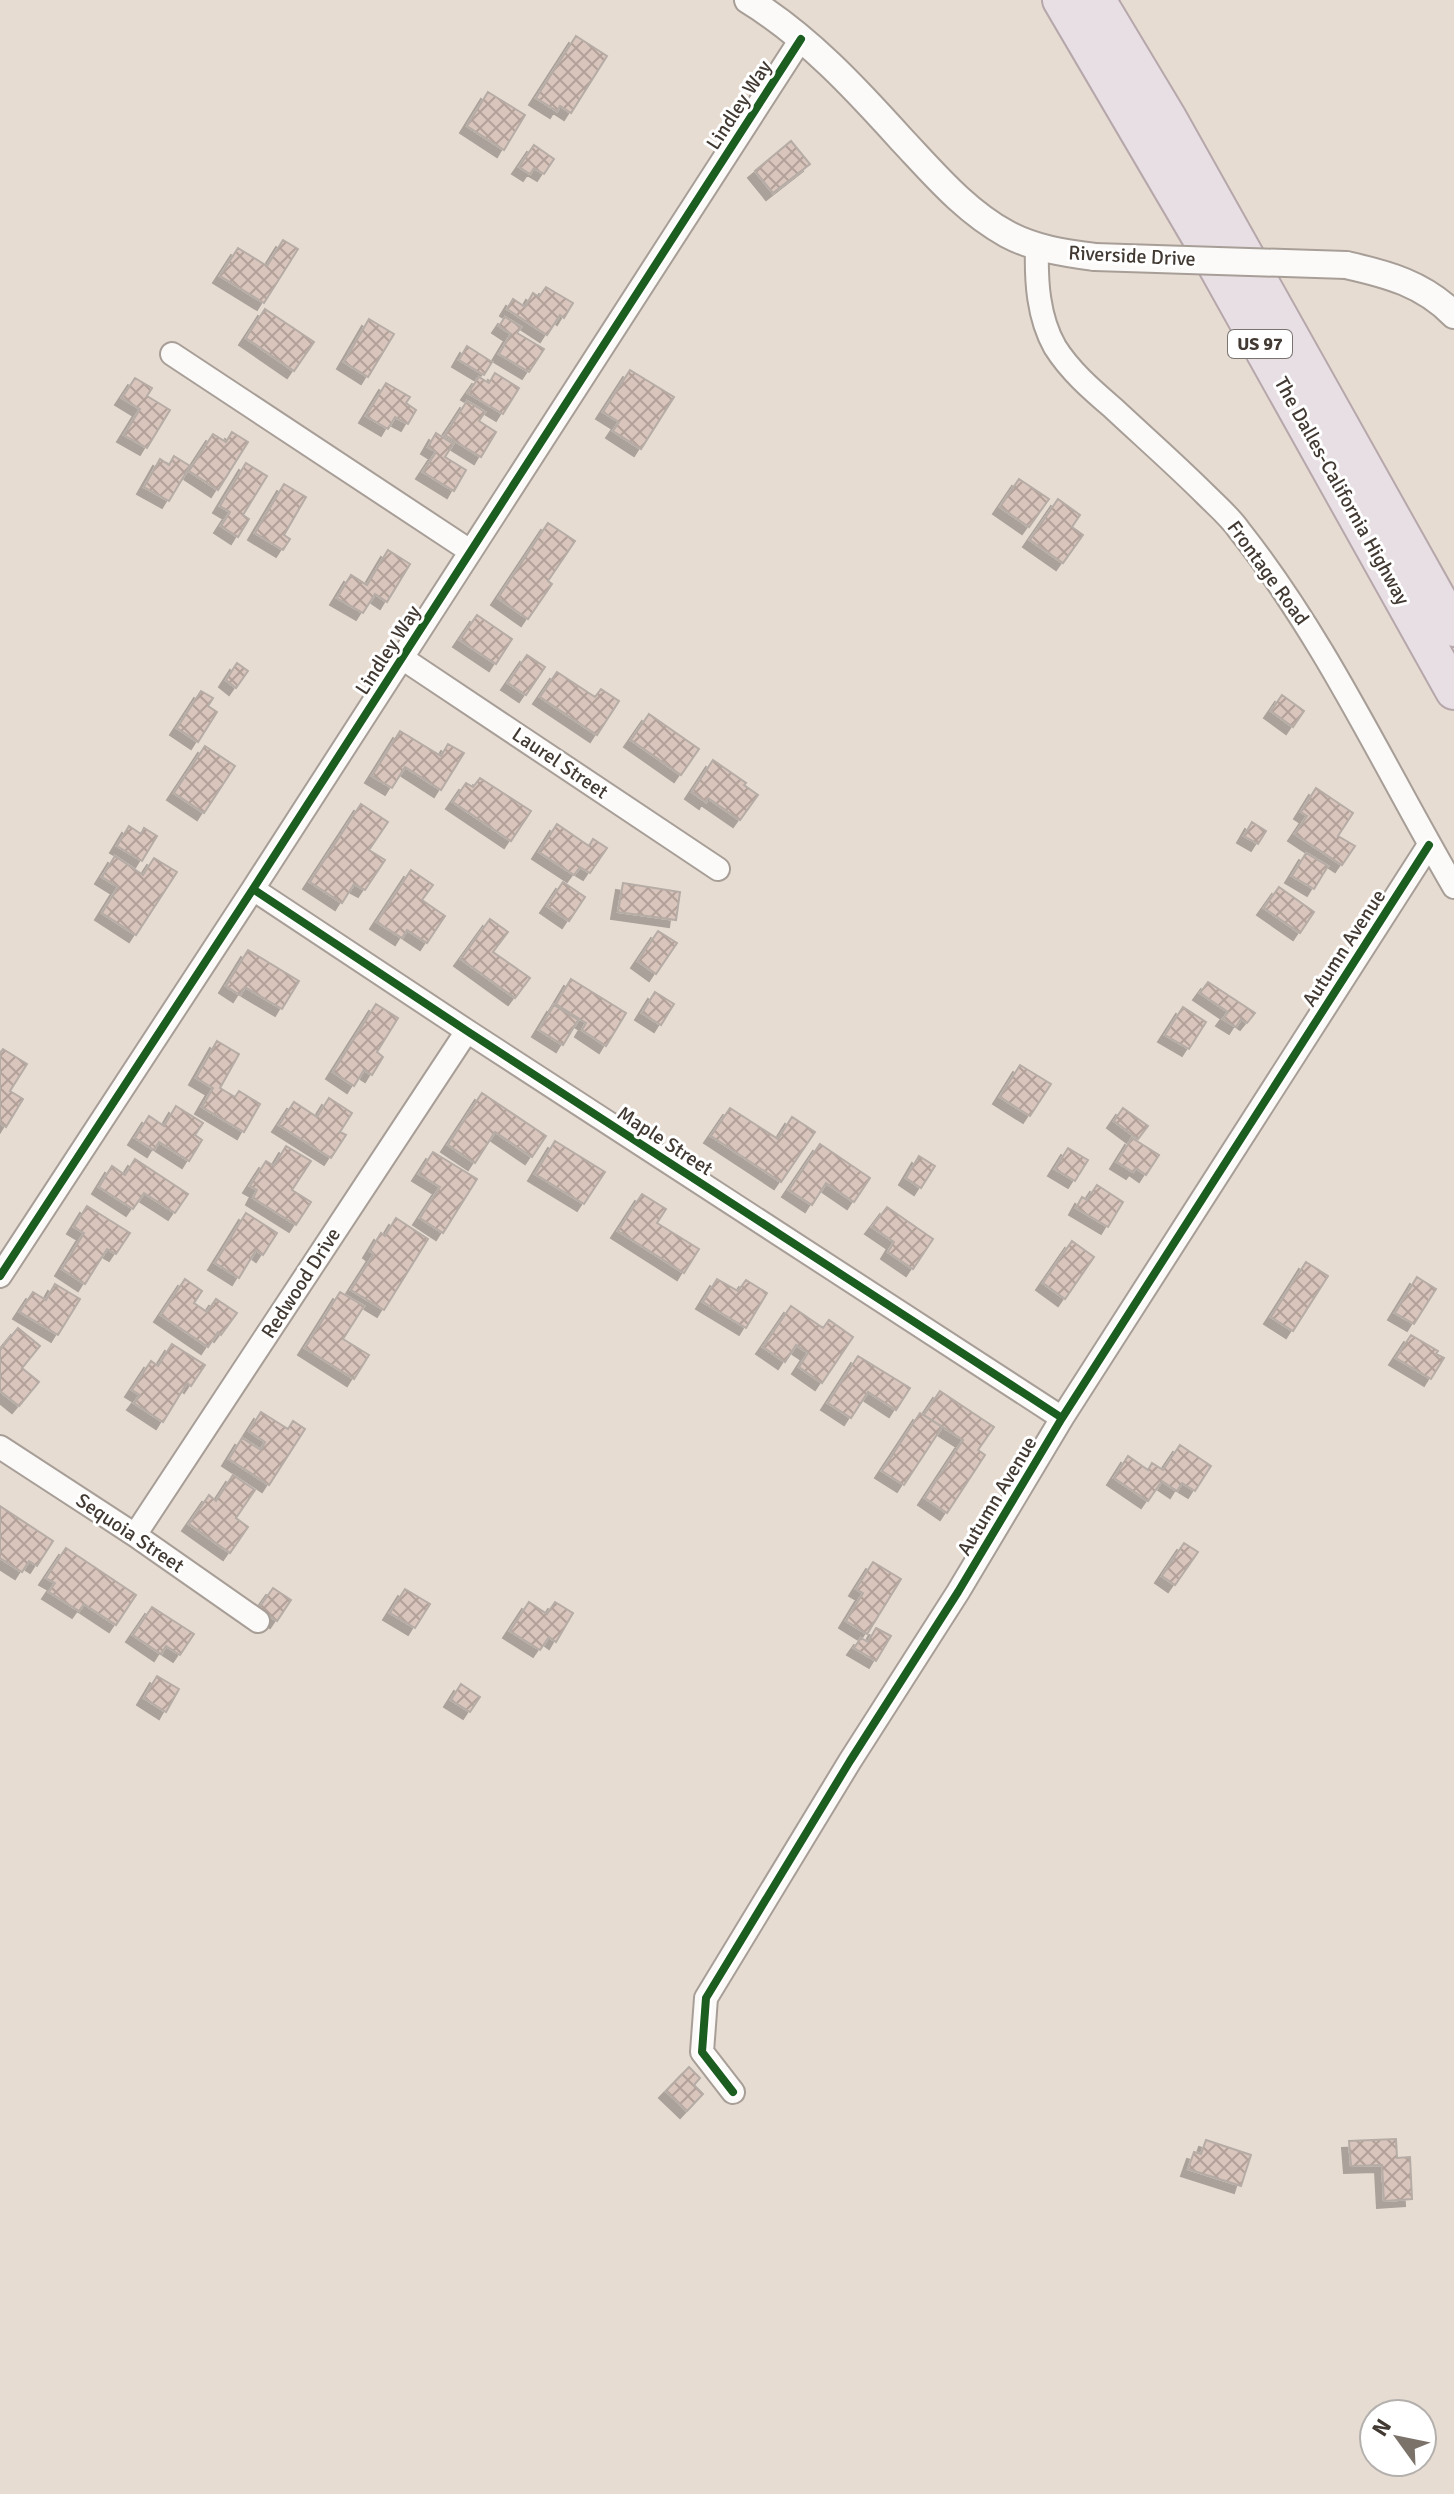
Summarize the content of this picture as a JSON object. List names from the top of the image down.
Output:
{
  "streets": {
    "highway": ["US 97", "The Dalles-California Highway"],
    "street": [
      "Lindley Way",
      "Riverside Drive",
      "Frontage Road",
      "Laurel Street",
      "Autumn Avenue",
      "Maple Street",
      "Redwood Drive",
      "Sequoia Street"
    ]
  },
  "crossings": [
    ["Lindley Way", "Riverside Drive"],
    ["Lindley Way", "Laurel Street"],
    ["Lindley Way", "Maple Street"],
    ["Riverside Drive", "Frontage Road"],
    ["Frontage Road", "Autumn Avenue"],
    ["Autumn Avenue", "Maple Street"],
    ["Maple Street", "Redwood Drive"],
    ["Redwood Drive", "Sequoia Street"]
  ],
  "north": "top left"
}
